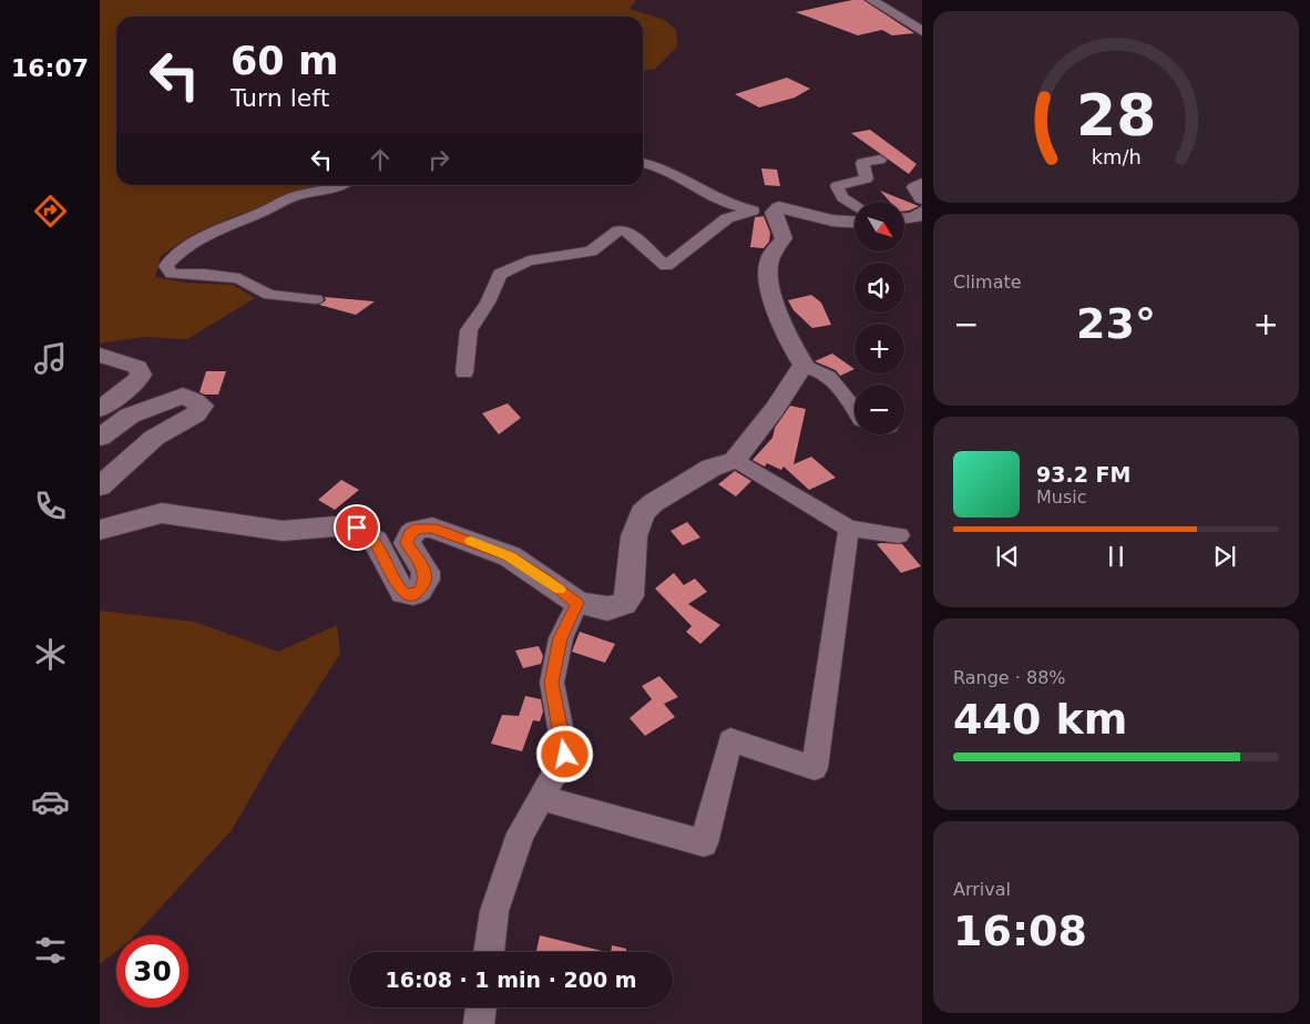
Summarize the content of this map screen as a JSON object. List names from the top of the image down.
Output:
{
  "north": "bottom right",
  "page": {
    "tabs": "16:07",
    "turn": ["60 m", "Turn left"],
    "map_buttons": ["+", "−"],
    "tile": [
      "Climate",
      ["Range · 88%", "440 km"],
      ["Arrival", "16:08"]
    ],
    "heat": ["−", "23°", "+"],
    "song": ["93.2 FM", "Music"],
    "limit": "30",
    "trip": "16:08 · 1 min · 200 m",
    "gauge": ["28", "km/h"]
  }
}
